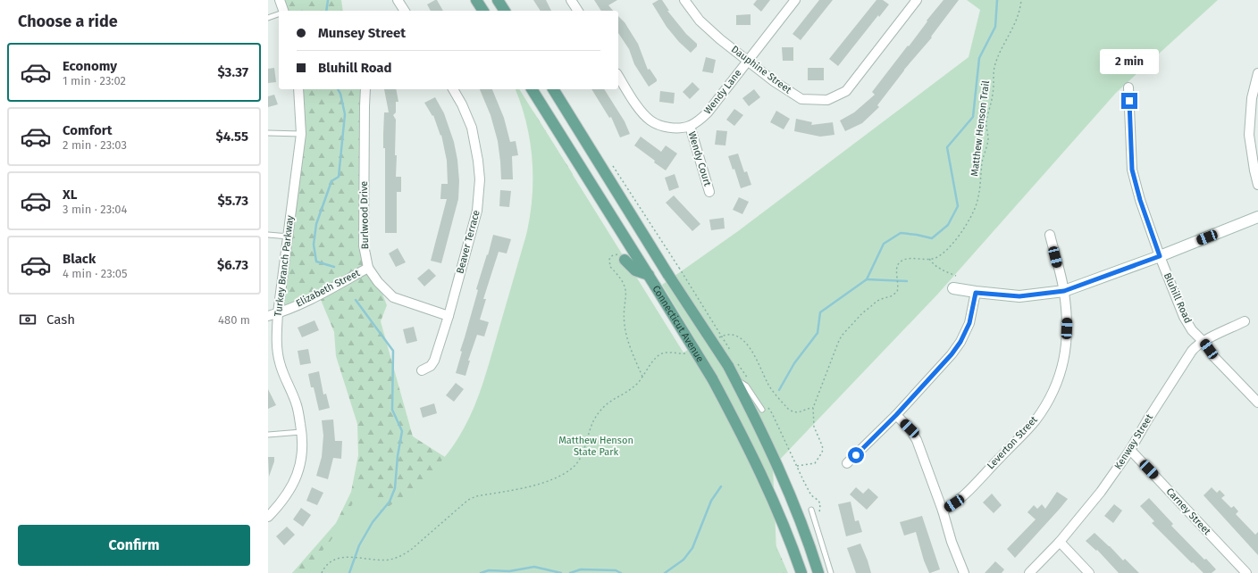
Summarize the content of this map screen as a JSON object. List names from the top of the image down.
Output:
{
  "streets": {
    "main road": ["Connecticut Avenue"],
    "street": [
      "Dauphine Street",
      "Wendy Lane",
      "Wendy Court",
      "Burlwood Drive",
      "Beaver Terrace",
      "Turkey Branch Parkway",
      "Elizabeth Street",
      "Bluhill Road",
      "Kenway Street",
      "Leverton Street",
      "Carney Street"
    ],
    "path": ["Matthew Henson Trail"]
  },
  "crossings": [
    ["Dauphine Street", "Wendy Lane"],
    ["Wendy Lane", "Wendy Court"],
    ["Burlwood Drive", "Beaver Terrace"],
    ["Burlwood Drive", "Elizabeth Street"],
    ["Turkey Branch Parkway", "Elizabeth Street"],
    ["Bluhill Road", "Kenway Street"],
    ["Kenway Street", "Carney Street"]
  ],
  "parks": ["Matthew Henson State Park"],
  "page": {
    "heading": "Choose a ride",
    "banner": ["Munsey Street", "Bluhill Road"],
    "list": [
      {
        "name": "Economy",
        "note": "1 min · 23:02",
        "value": "$3.37"
      },
      {
        "name": "Comfort",
        "note": "2 min · 23:03",
        "value": "$4.55"
      },
      {
        "name": "XL",
        "note": "3 min · 23:04",
        "value": "$5.73"
      },
      {
        "name": "Black",
        "note": "4 min · 23:05",
        "value": "$6.73"
      }
    ],
    "bubble": "2 min",
    "pay": ["Cash", "480 m"],
    "buttons": "Confirm"
  }
}
